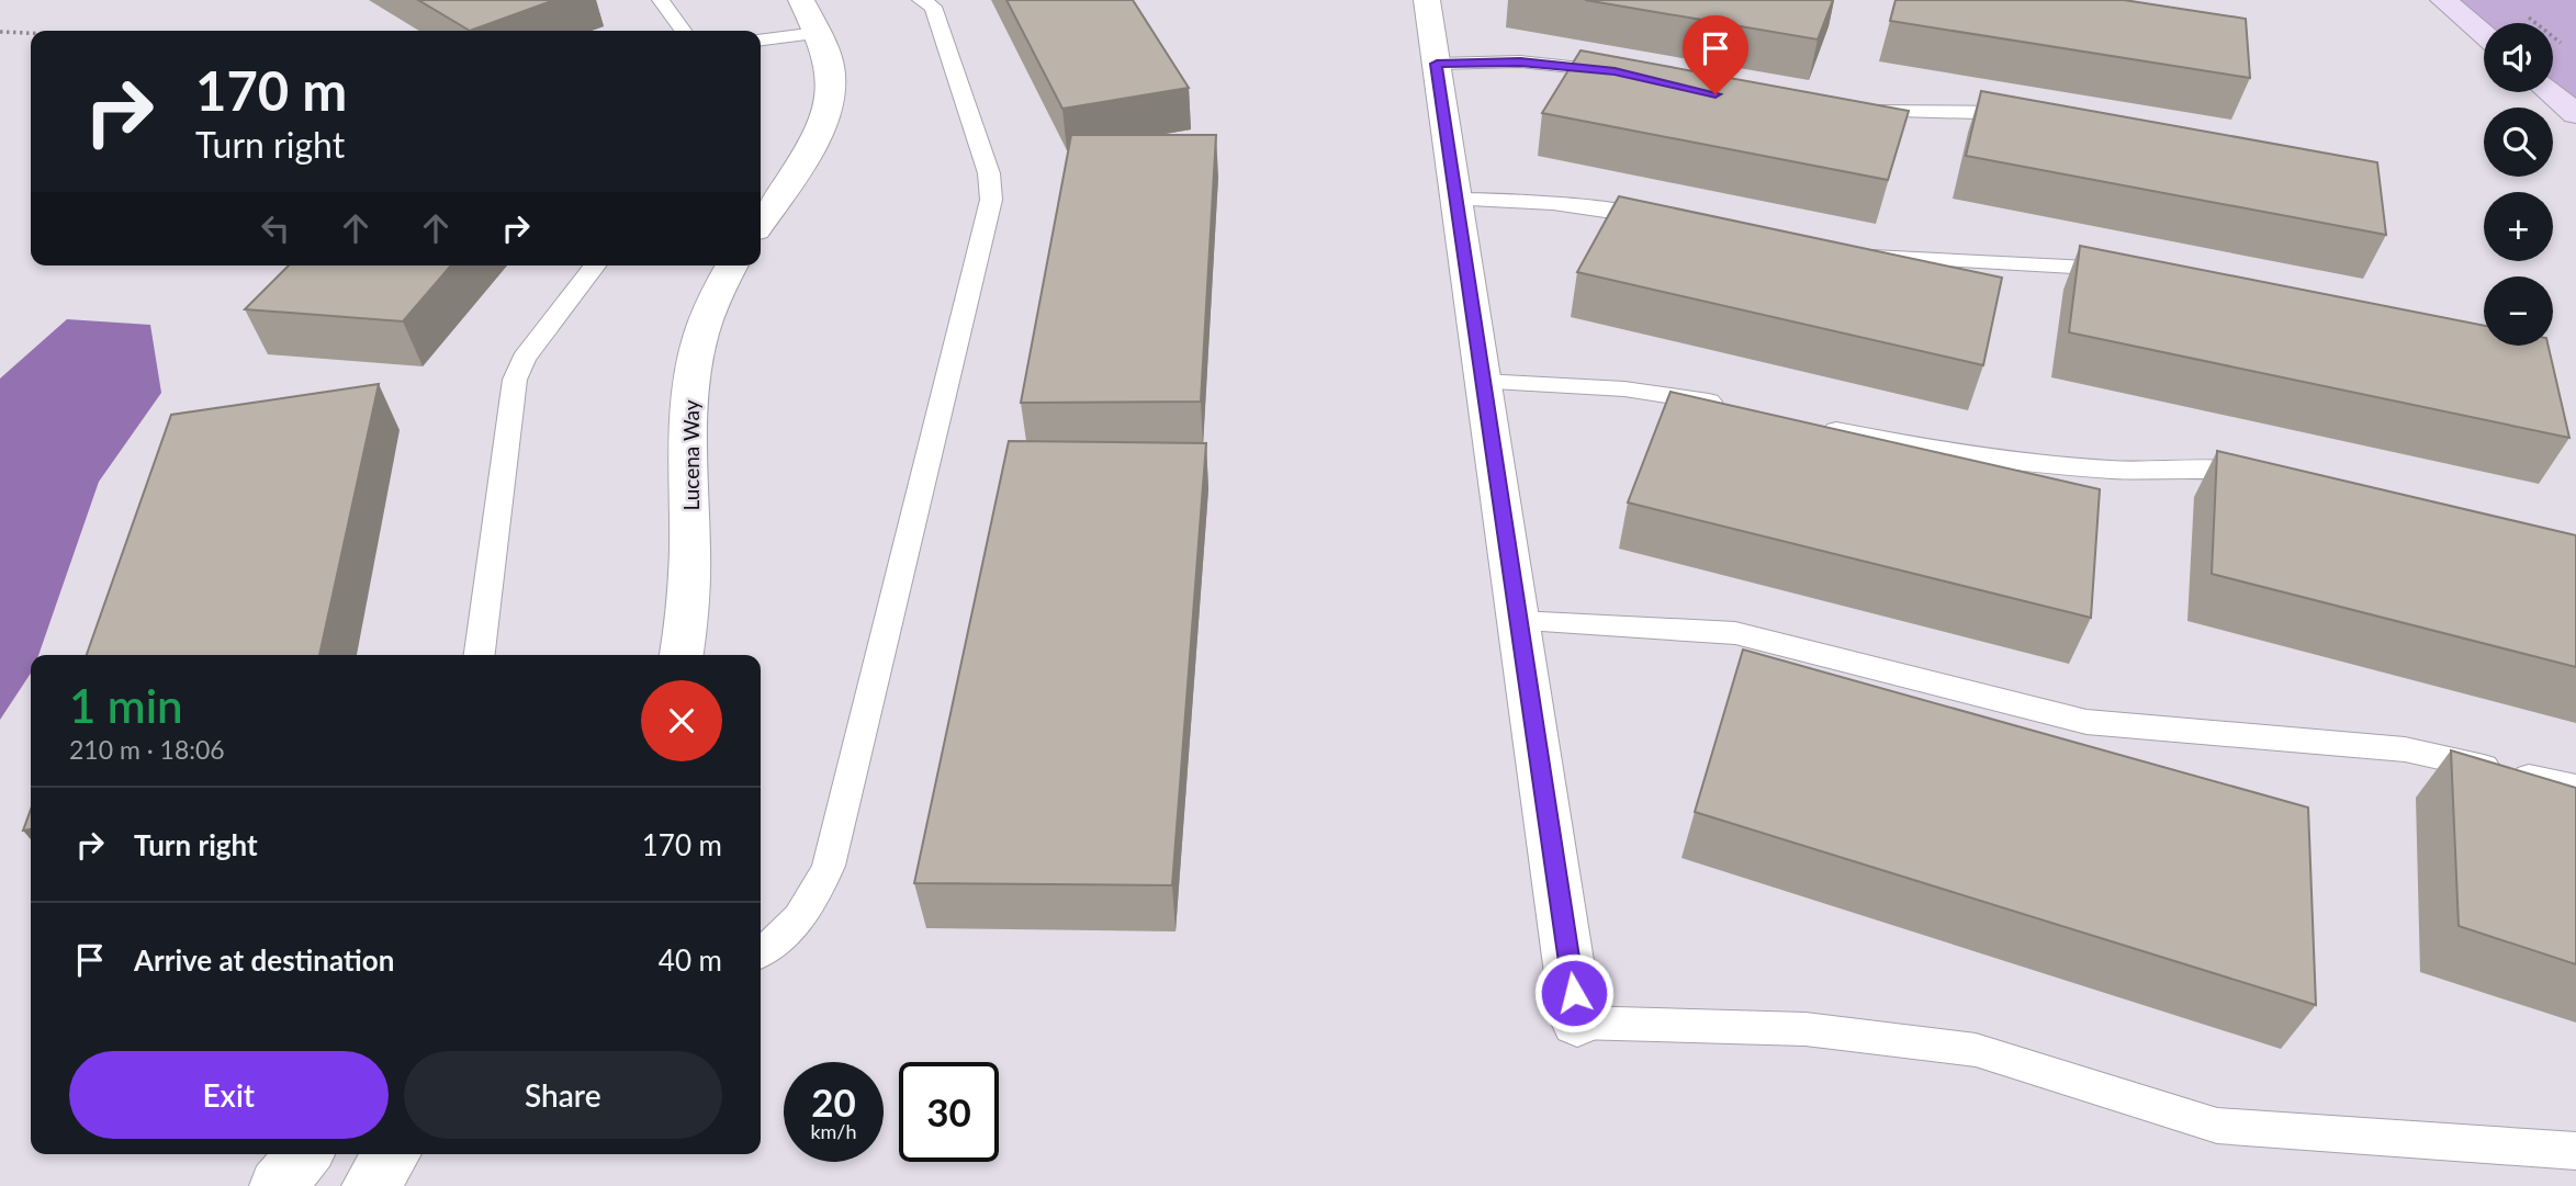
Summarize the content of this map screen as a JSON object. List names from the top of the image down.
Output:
{
  "streets": {
    "street": ["Lucena Way"]
  },
  "page": {
    "map_buttons": ["+", "−"],
    "turn": ["170 m", "Turn right"],
    "heading": ["1 min", "210 m · 18:06"],
    "list": [
      {
        "name": "Turn right",
        "value": "170 m"
      },
      {
        "name": "Arrive at destination",
        "value": "40 m"
      }
    ],
    "buttons": ["Exit", "Share"],
    "speed": "20 km/h",
    "limit": "30"
  }
}
